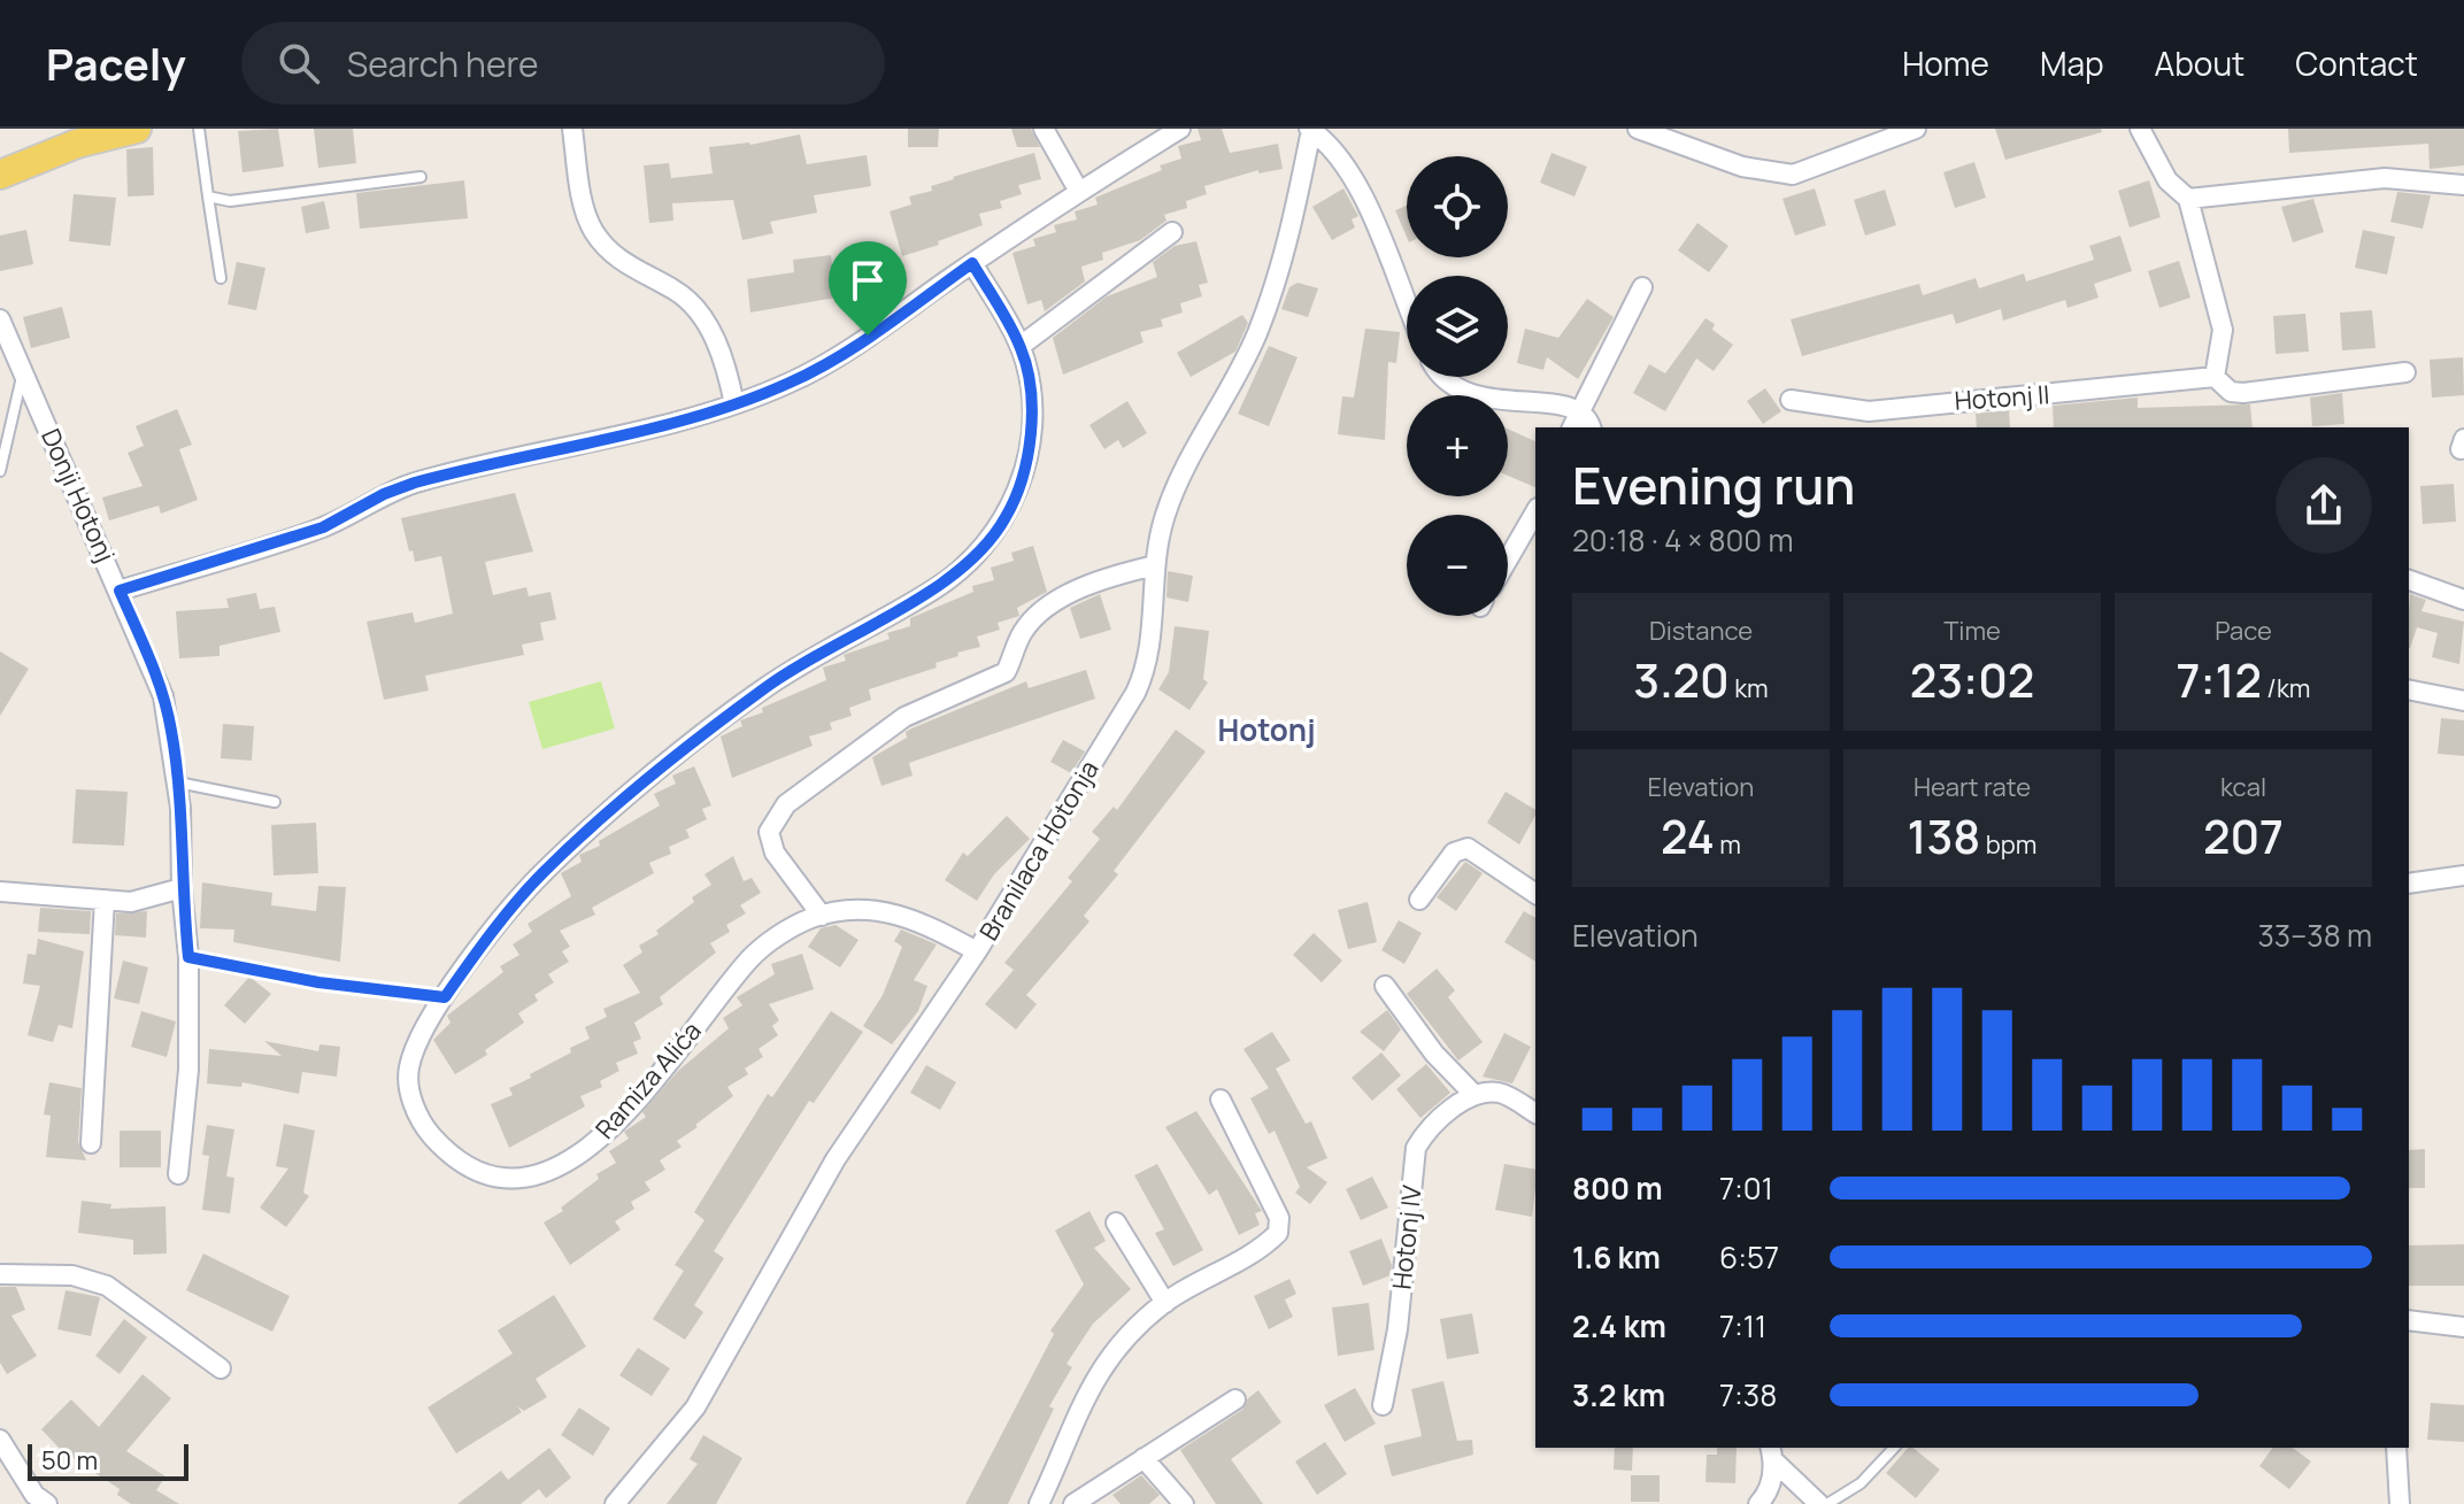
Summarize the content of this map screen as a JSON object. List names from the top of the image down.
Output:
{
  "streets": {
    "street": [
      "Hotonj II",
      "Donji Hotonj",
      "Branilaca Hotonja",
      "Ramiza Alića",
      "Hotonj IV"
    ]
  },
  "crossings": [
    ["Branilaca Hotonja", "Ramiza Alića"]
  ],
  "districts": ["Hotonj"],
  "scale_bar": "50 m",
  "page": {
    "header": "Pacely",
    "search": "Search here",
    "nav": [
      "Home",
      "Map",
      "About",
      "Contact"
    ],
    "map_buttons": ["+", "−"],
    "heading": ["Evening run", "20:18 · 4 × 800 m"],
    "stats": [
      ["Distance", "3.20 km"],
      ["Time", "23:02"],
      ["Pace", "7:12 /km"],
      ["Elevation", "24 m"],
      ["Heart rate", "138 bpm"],
      ["kcal", "207"]
    ],
    "chart": ["Elevation", "33–38 m"],
    "list": [
      {
        "name": "800 m",
        "note": "7:01"
      },
      {
        "name": "1.6 km",
        "note": "6:57"
      },
      {
        "name": "2.4 km",
        "note": "7:11"
      },
      {
        "name": "3.2 km",
        "note": "7:38"
      }
    ],
    "scale": "50 m"
  }
}
